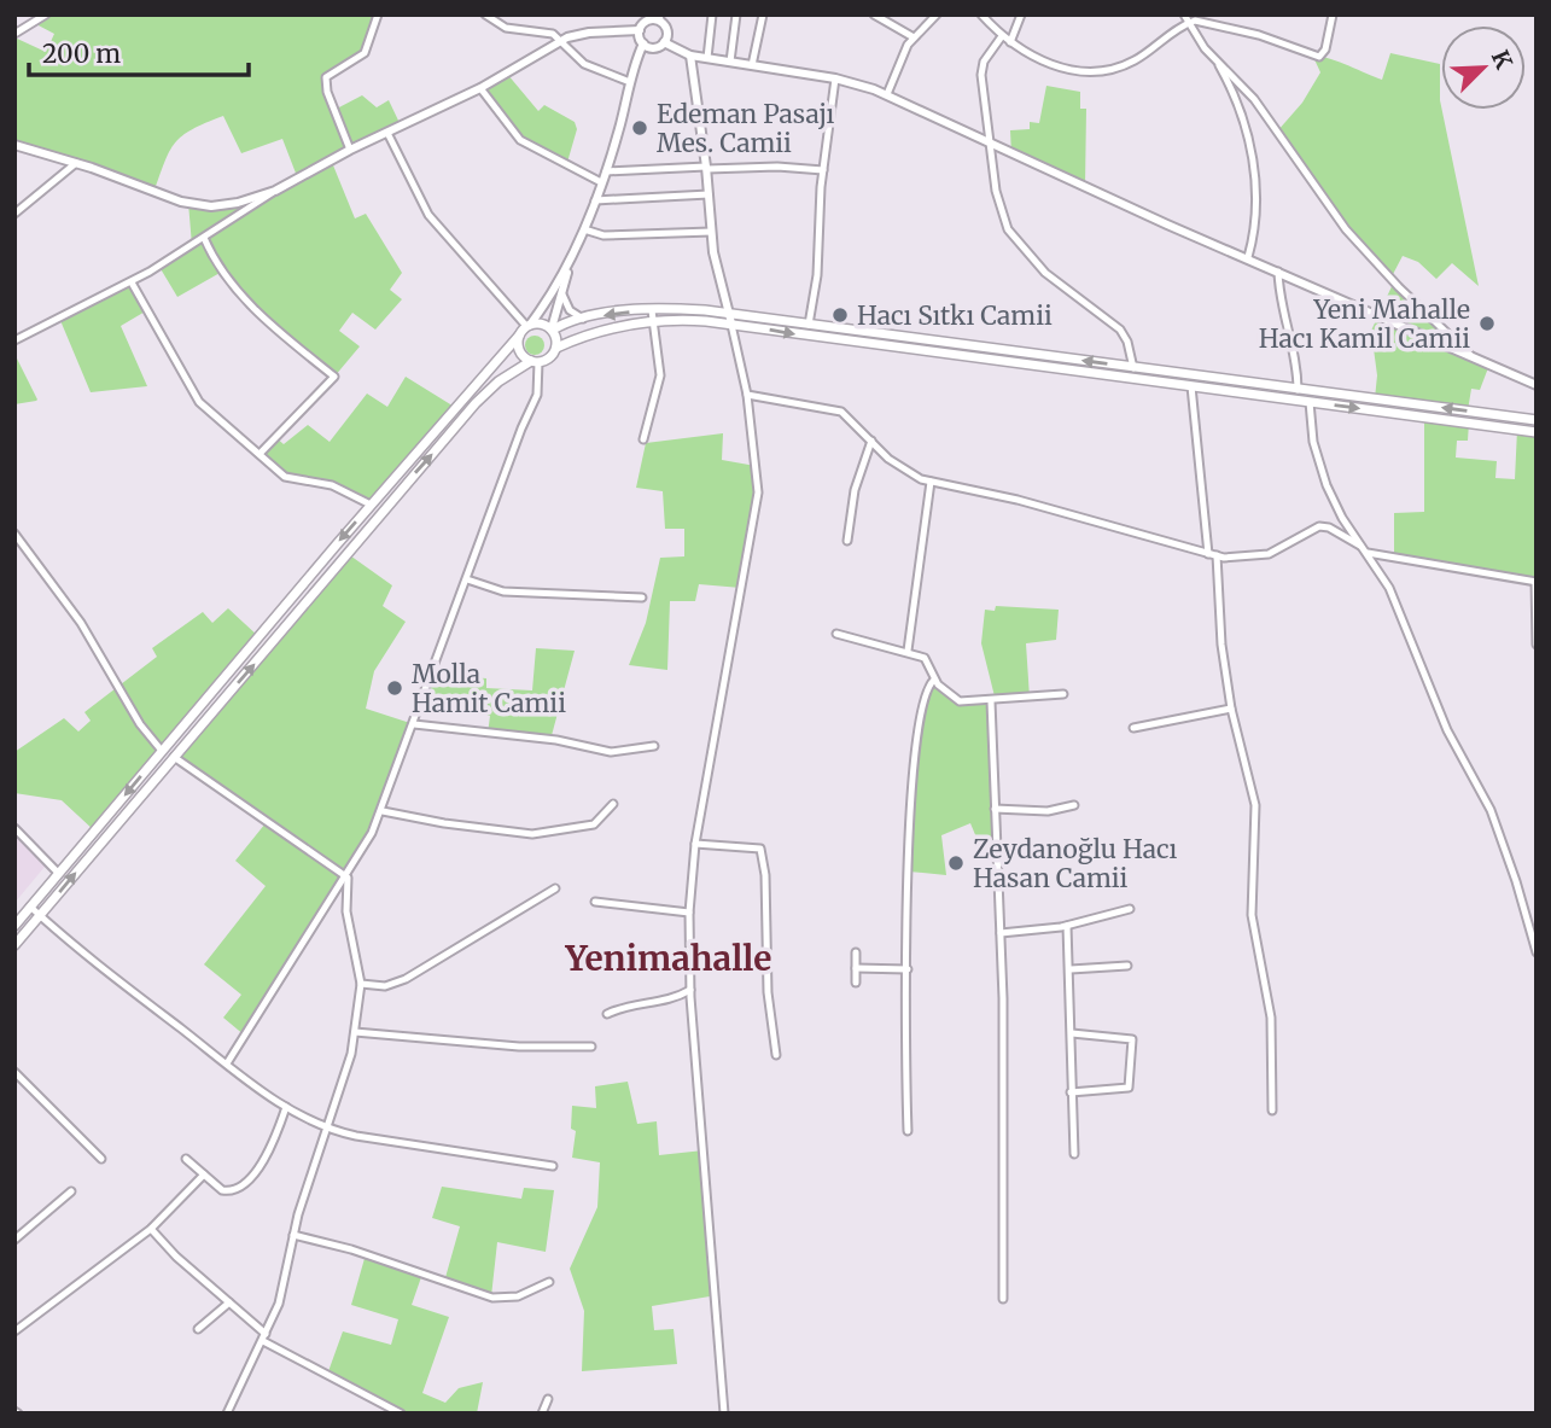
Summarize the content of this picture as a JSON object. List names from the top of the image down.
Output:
{
  "districts": ["Yenimahalle"],
  "places": [
    "Edeman Pasajı Mes. Camii",
    "Hacı Sıtkı Camii",
    "Yeni Mahalle Hacı Kamil Camii",
    "Molla Hamit Camii",
    "Zeydanoğlu Hacı Hasan Camii"
  ],
  "scale_bar": "200 m",
  "north": "top right"
}
